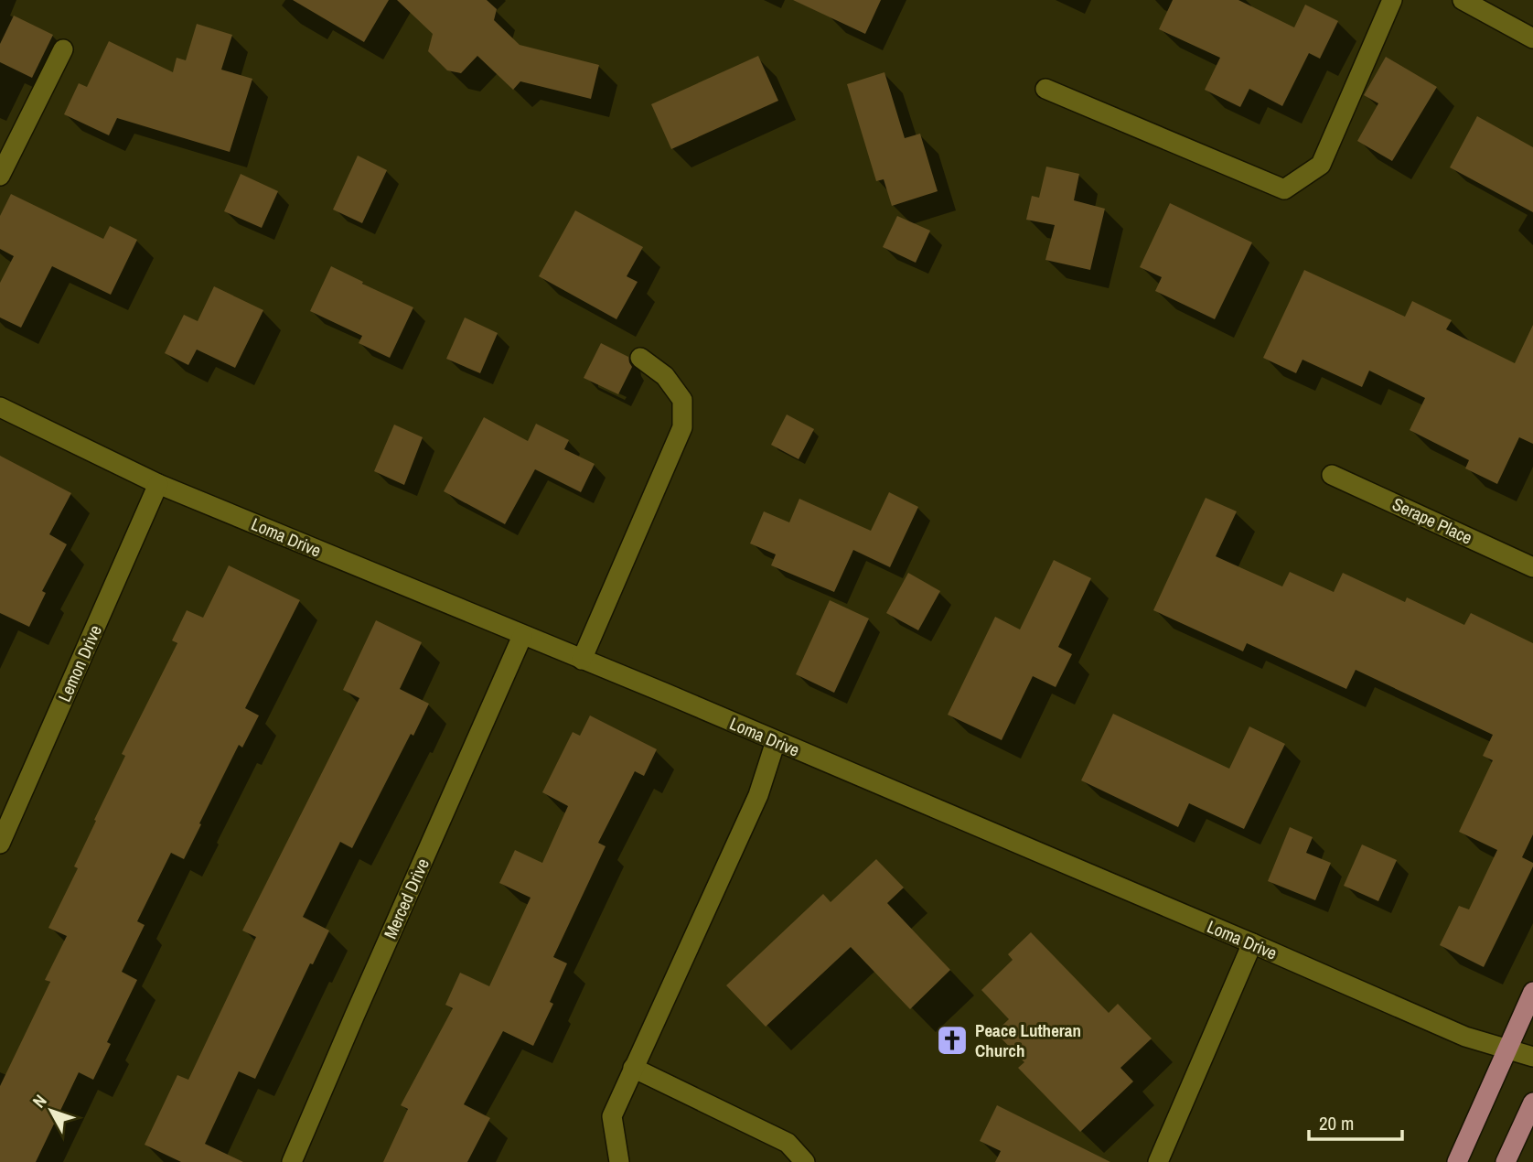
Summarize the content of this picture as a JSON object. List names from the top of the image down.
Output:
{
  "streets": {
    "street": [
      "Serape Place",
      "Loma Drive",
      "Lemon Drive",
      "Merced Drive"
    ]
  },
  "crossings": [
    ["Loma Drive", "Lemon Drive"],
    ["Loma Drive", "Merced Drive"]
  ],
  "places": {
    "church": ["Peace Lutheran Church"]
  },
  "scale_bar": "20 m",
  "north": "top left"
}
